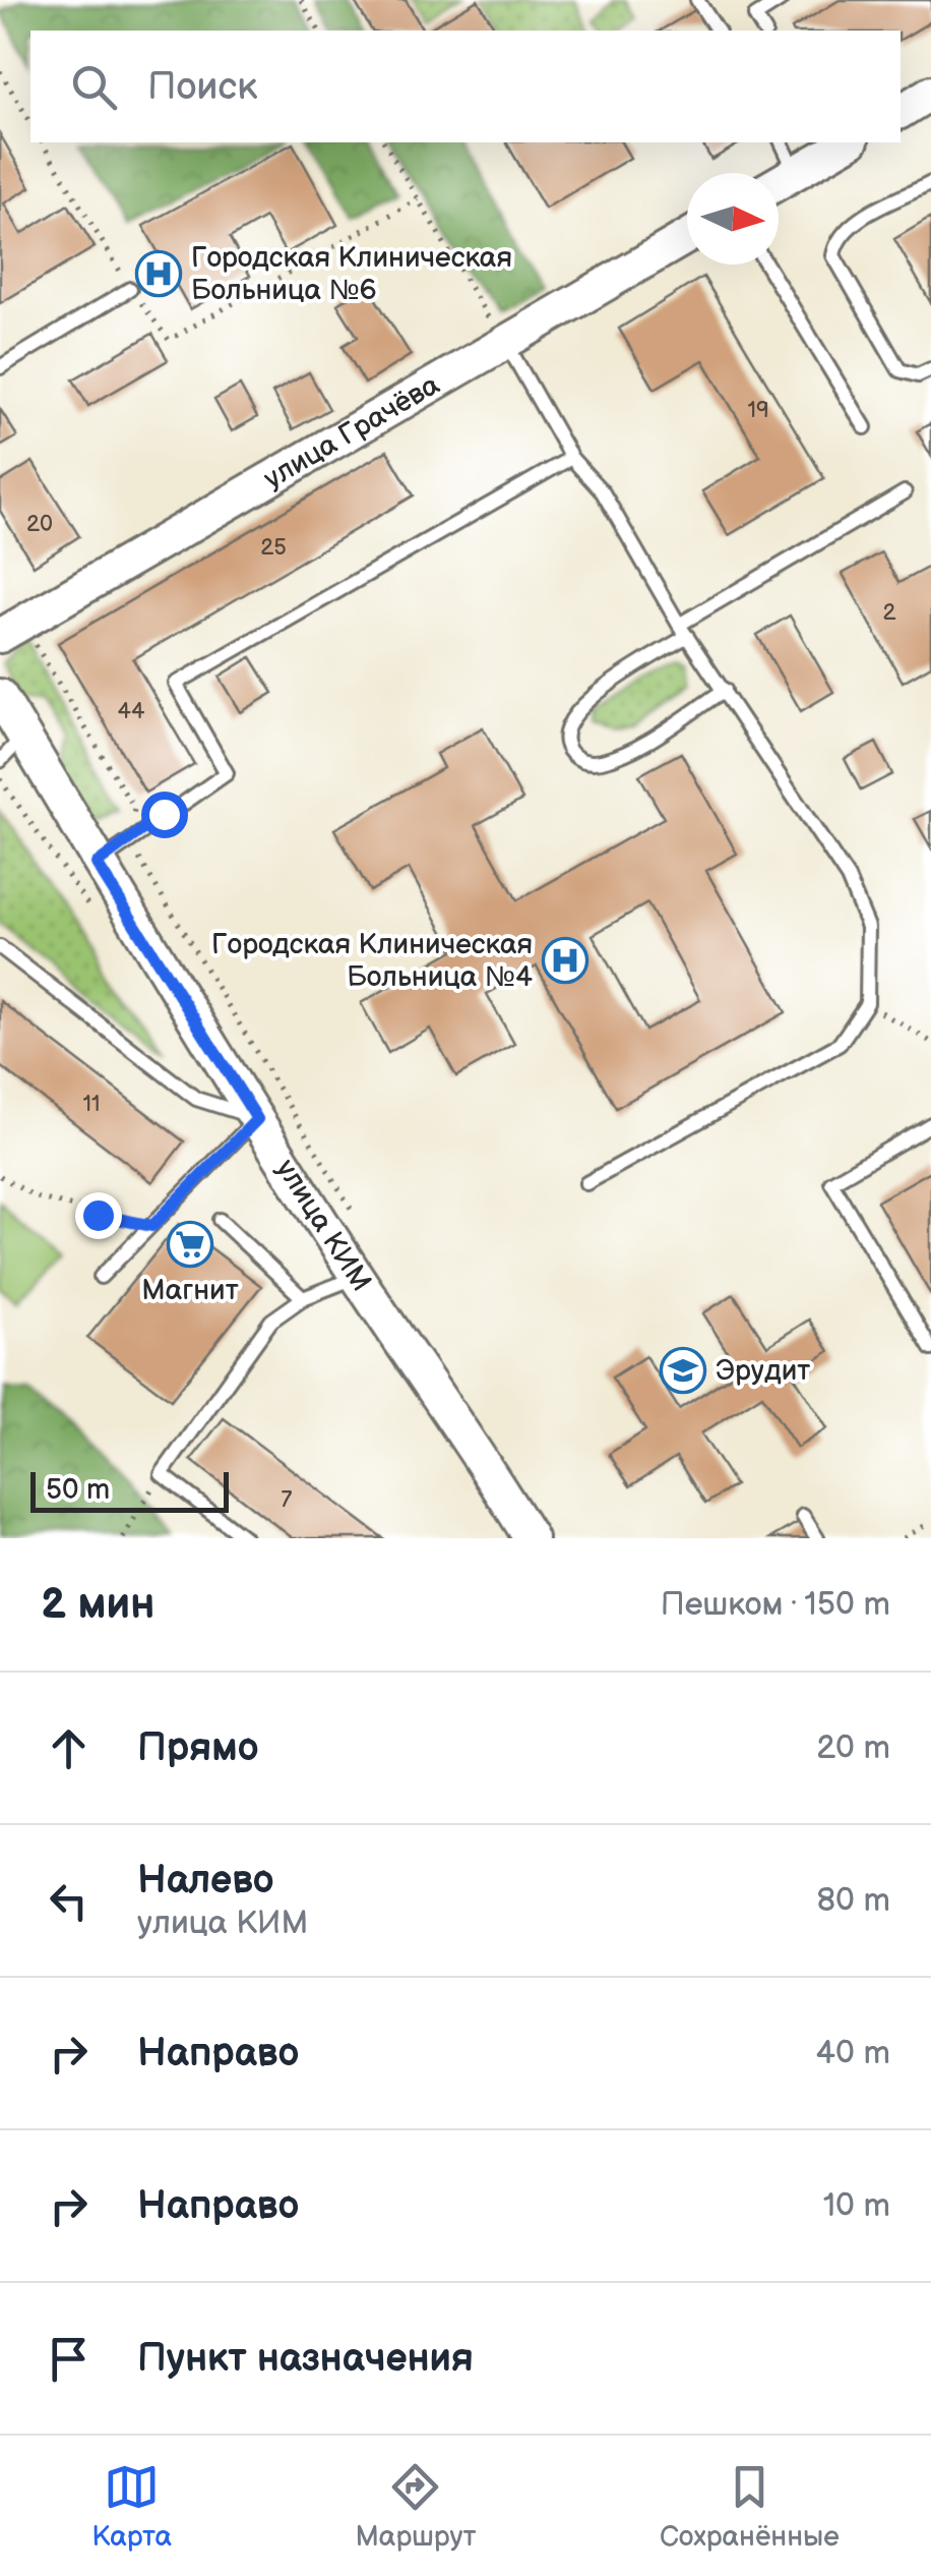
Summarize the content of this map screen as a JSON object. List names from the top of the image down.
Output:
{
  "streets": {
    "street": ["улица Грачёва", "улица КИМ"]
  },
  "places": {
    "hospital": ["Городская Клиническая Больница №6", "Городская Клиническая Больница №4"],
    "supermarket": ["Магнит"],
    "school or university": ["Эрудит"]
  },
  "house_numbers": [
    "19",
    "20",
    "25",
    "2",
    "44",
    "11",
    "7"
  ],
  "scale_bar": "50 m",
  "north": "right",
  "page": {
    "search": "Поиск",
    "scale": "50 m",
    "heading": ["2 мин", "Пешком · 150 m"],
    "list": [
      ["Прямо", "20 m"],
      ["Налево", "улица КИМ", "80 m"],
      ["Направо", "40 m"],
      ["Направо", "10 m"],
      "Пункт назначения"
    ],
    "nav": ["Карта", "Маршрут", "Сохранённые"]
  }
}
